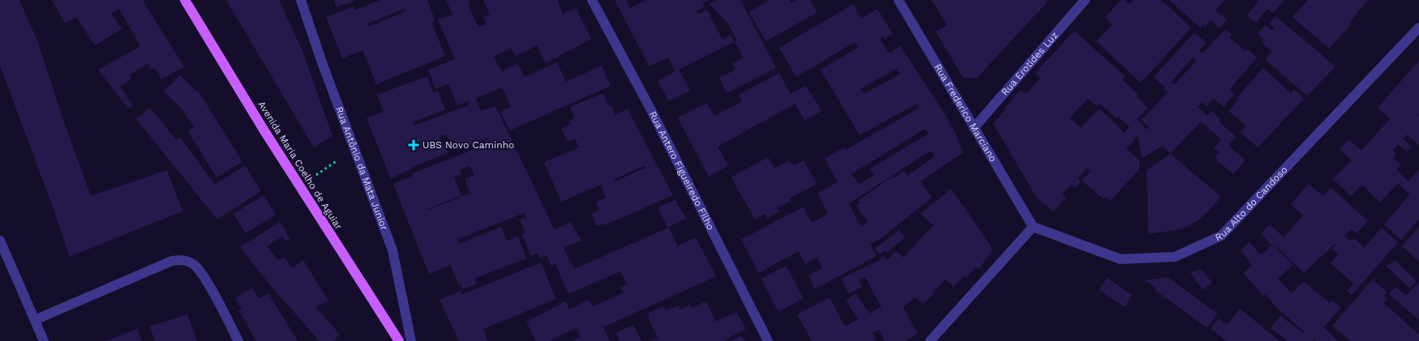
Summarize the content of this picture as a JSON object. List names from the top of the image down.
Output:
{
  "streets": {
    "main road": ["Avenida Maria Coelho de Aguiar"],
    "street": [
      "Rua Erotides Luz",
      "Rua Frederico Marciano",
      "Rua Antônio da Mata Junior",
      "Rua Antero Figueiredo Filho",
      "Rua Alto do Candoso"
    ]
  },
  "crossings": [
    ["Rua Erotides Luz", "Rua Frederico Marciano"],
    ["Rua Frederico Marciano", "Rua Alto do Candoso"]
  ],
  "places": {
    "health": ["UBS Novo Caminho"]
  }
}
